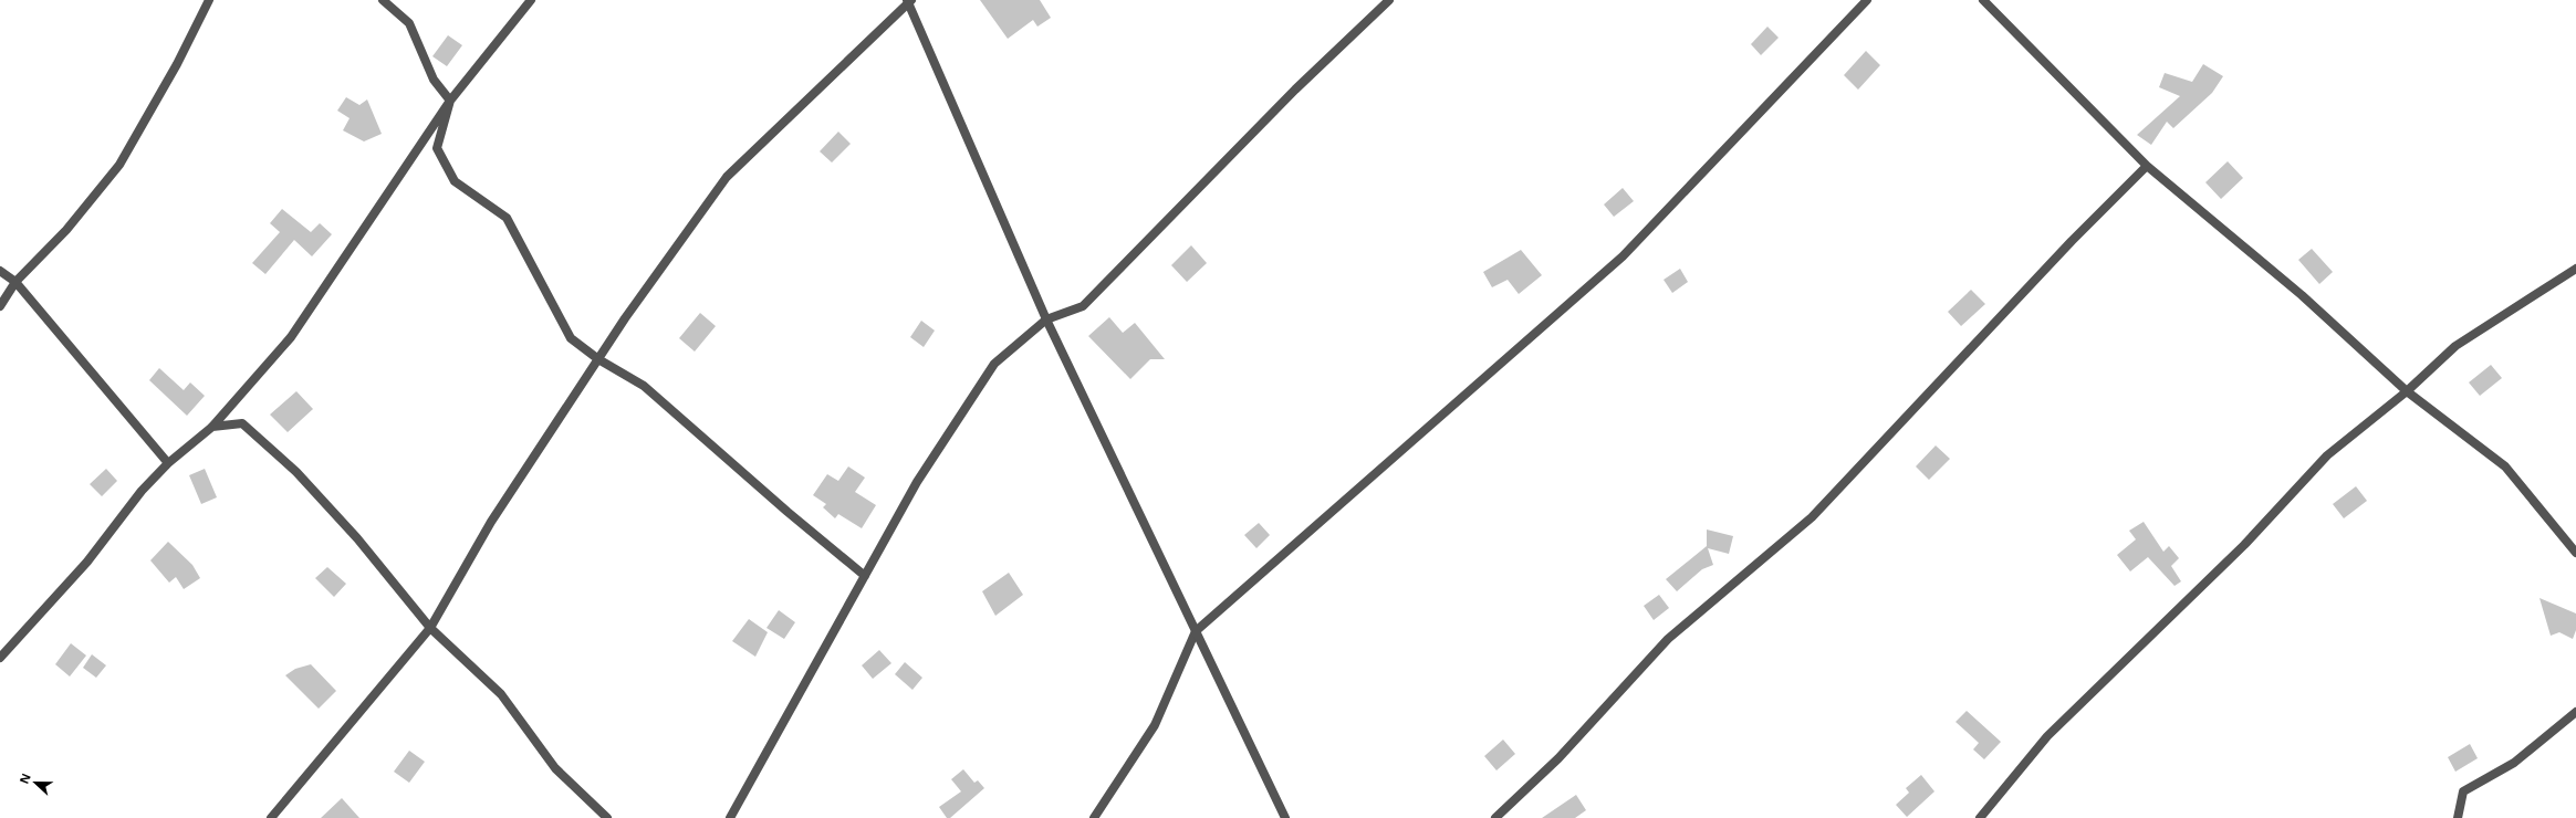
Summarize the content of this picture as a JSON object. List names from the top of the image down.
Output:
{
  "north": "left"
}
